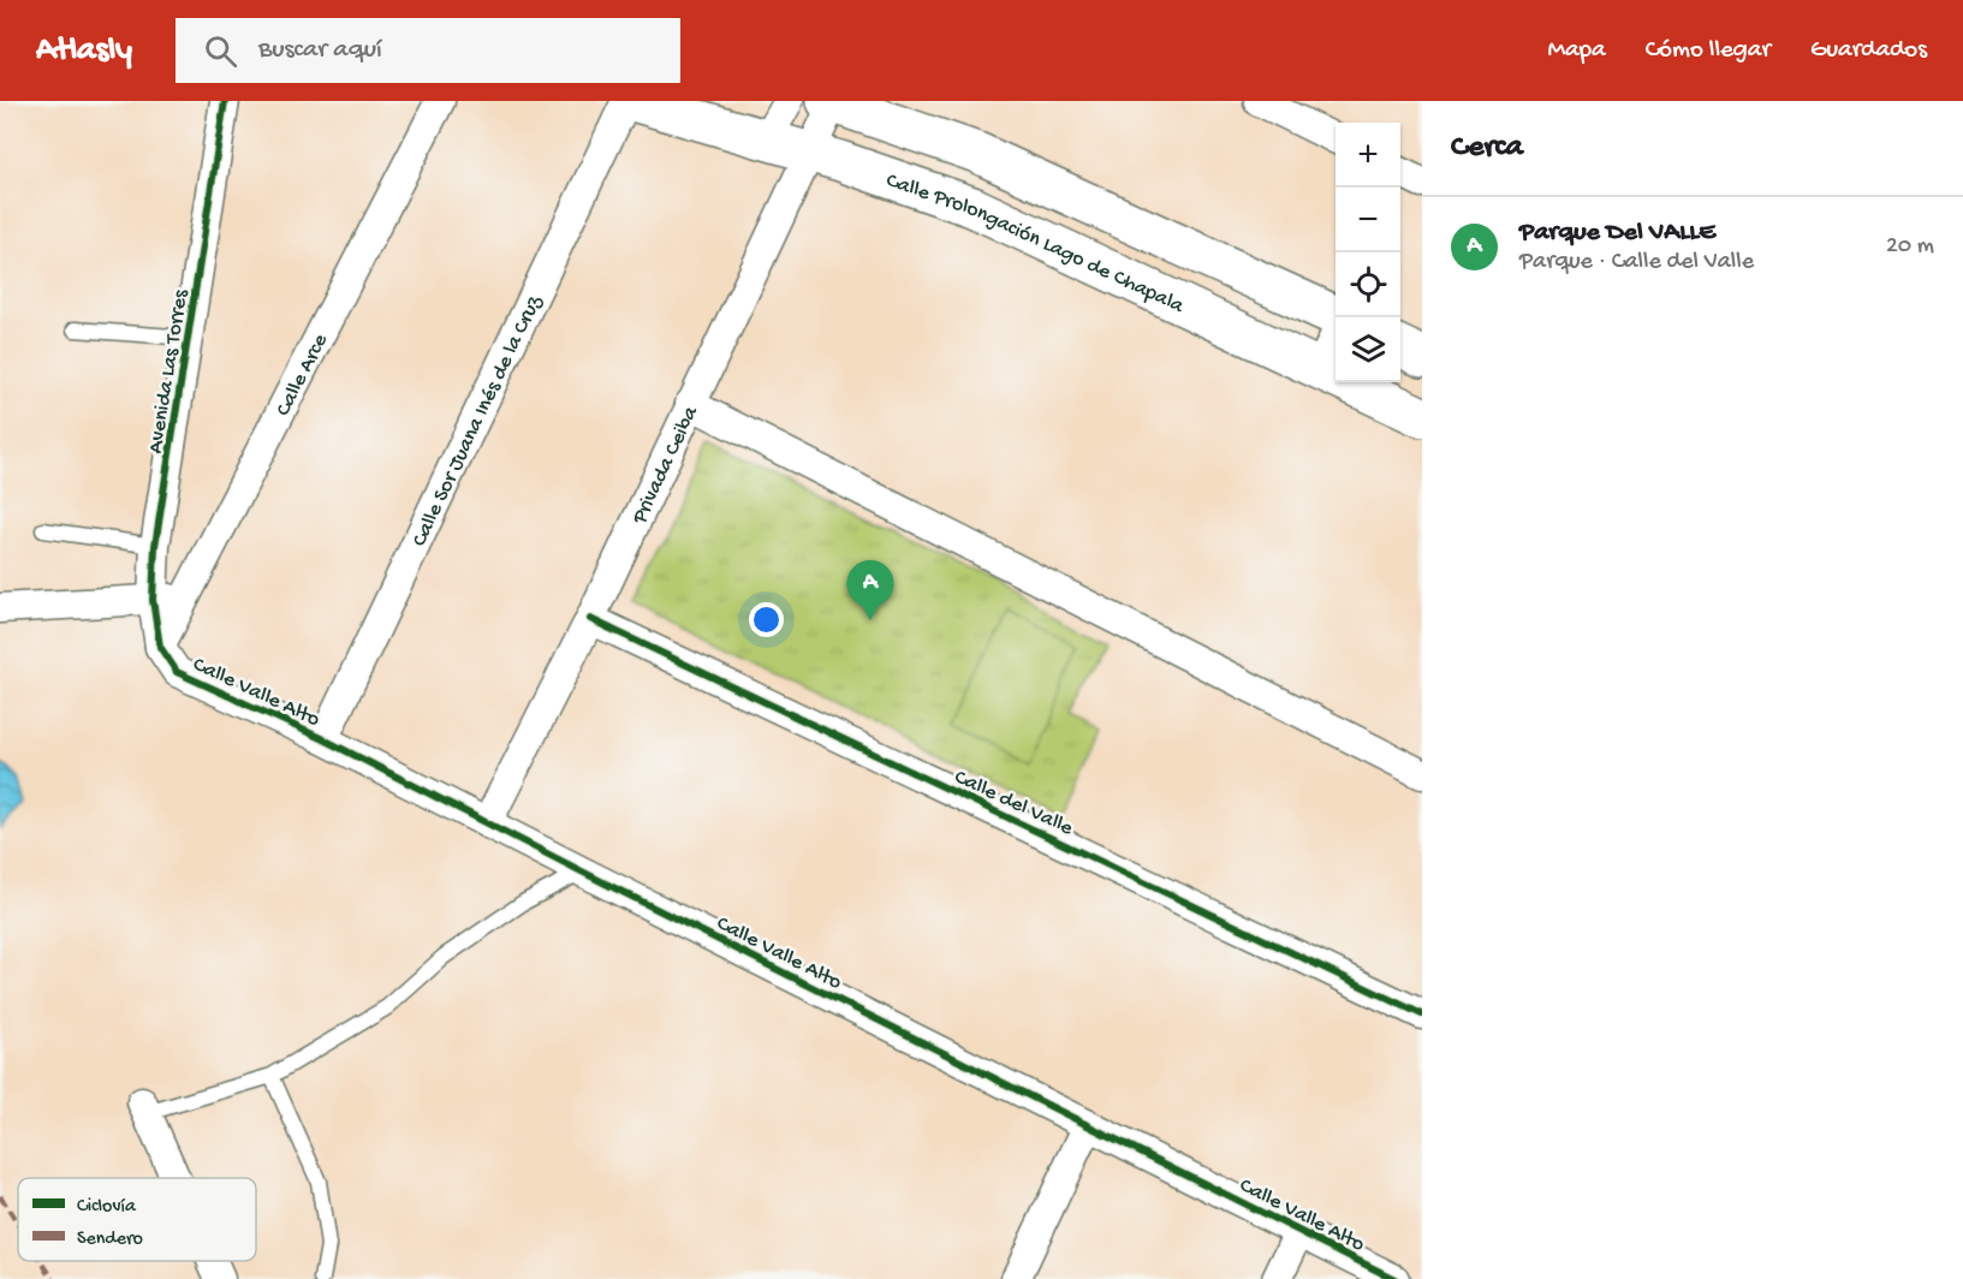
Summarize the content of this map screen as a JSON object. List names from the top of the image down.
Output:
{
  "streets": {
    "main road": ["Calle Prolongación Lago de Chapala"],
    "street": [
      "Avenida Las Torres",
      "Calle Arce",
      "Calle Sor Juana Inés de la Cruz",
      "Privada Ceiba",
      "Calle Valle Alto",
      "Calle del Valle"
    ]
  },
  "crossings": [
    ["Calle Prolongación Lago de Chapala", "Privada Ceiba"],
    ["Avenida Las Torres", "Calle Arce"],
    ["Avenida Las Torres", "Calle Valle Alto"],
    ["Calle Arce", "Calle Valle Alto"],
    ["Calle Sor Juana Inés de la Cruz", "Calle Valle Alto"],
    ["Privada Ceiba", "Calle Valle Alto"],
    ["Privada Ceiba", "Calle del Valle"]
  ],
  "legend": ["Ciclovía", "Sendero"],
  "page": {
    "header": "Atlasly",
    "search": "Buscar aquí",
    "nav": ["Mapa", "Cómo llegar", "Guardados"],
    "heading": "Cerca",
    "map_buttons": ["+", "−"],
    "list": [
      {
        "mark": "A",
        "name": "Parque Del VALLE",
        "note": "Parque · Calle del Valle",
        "value": "20 m"
      }
    ],
    "pins": "A"
  }
}
